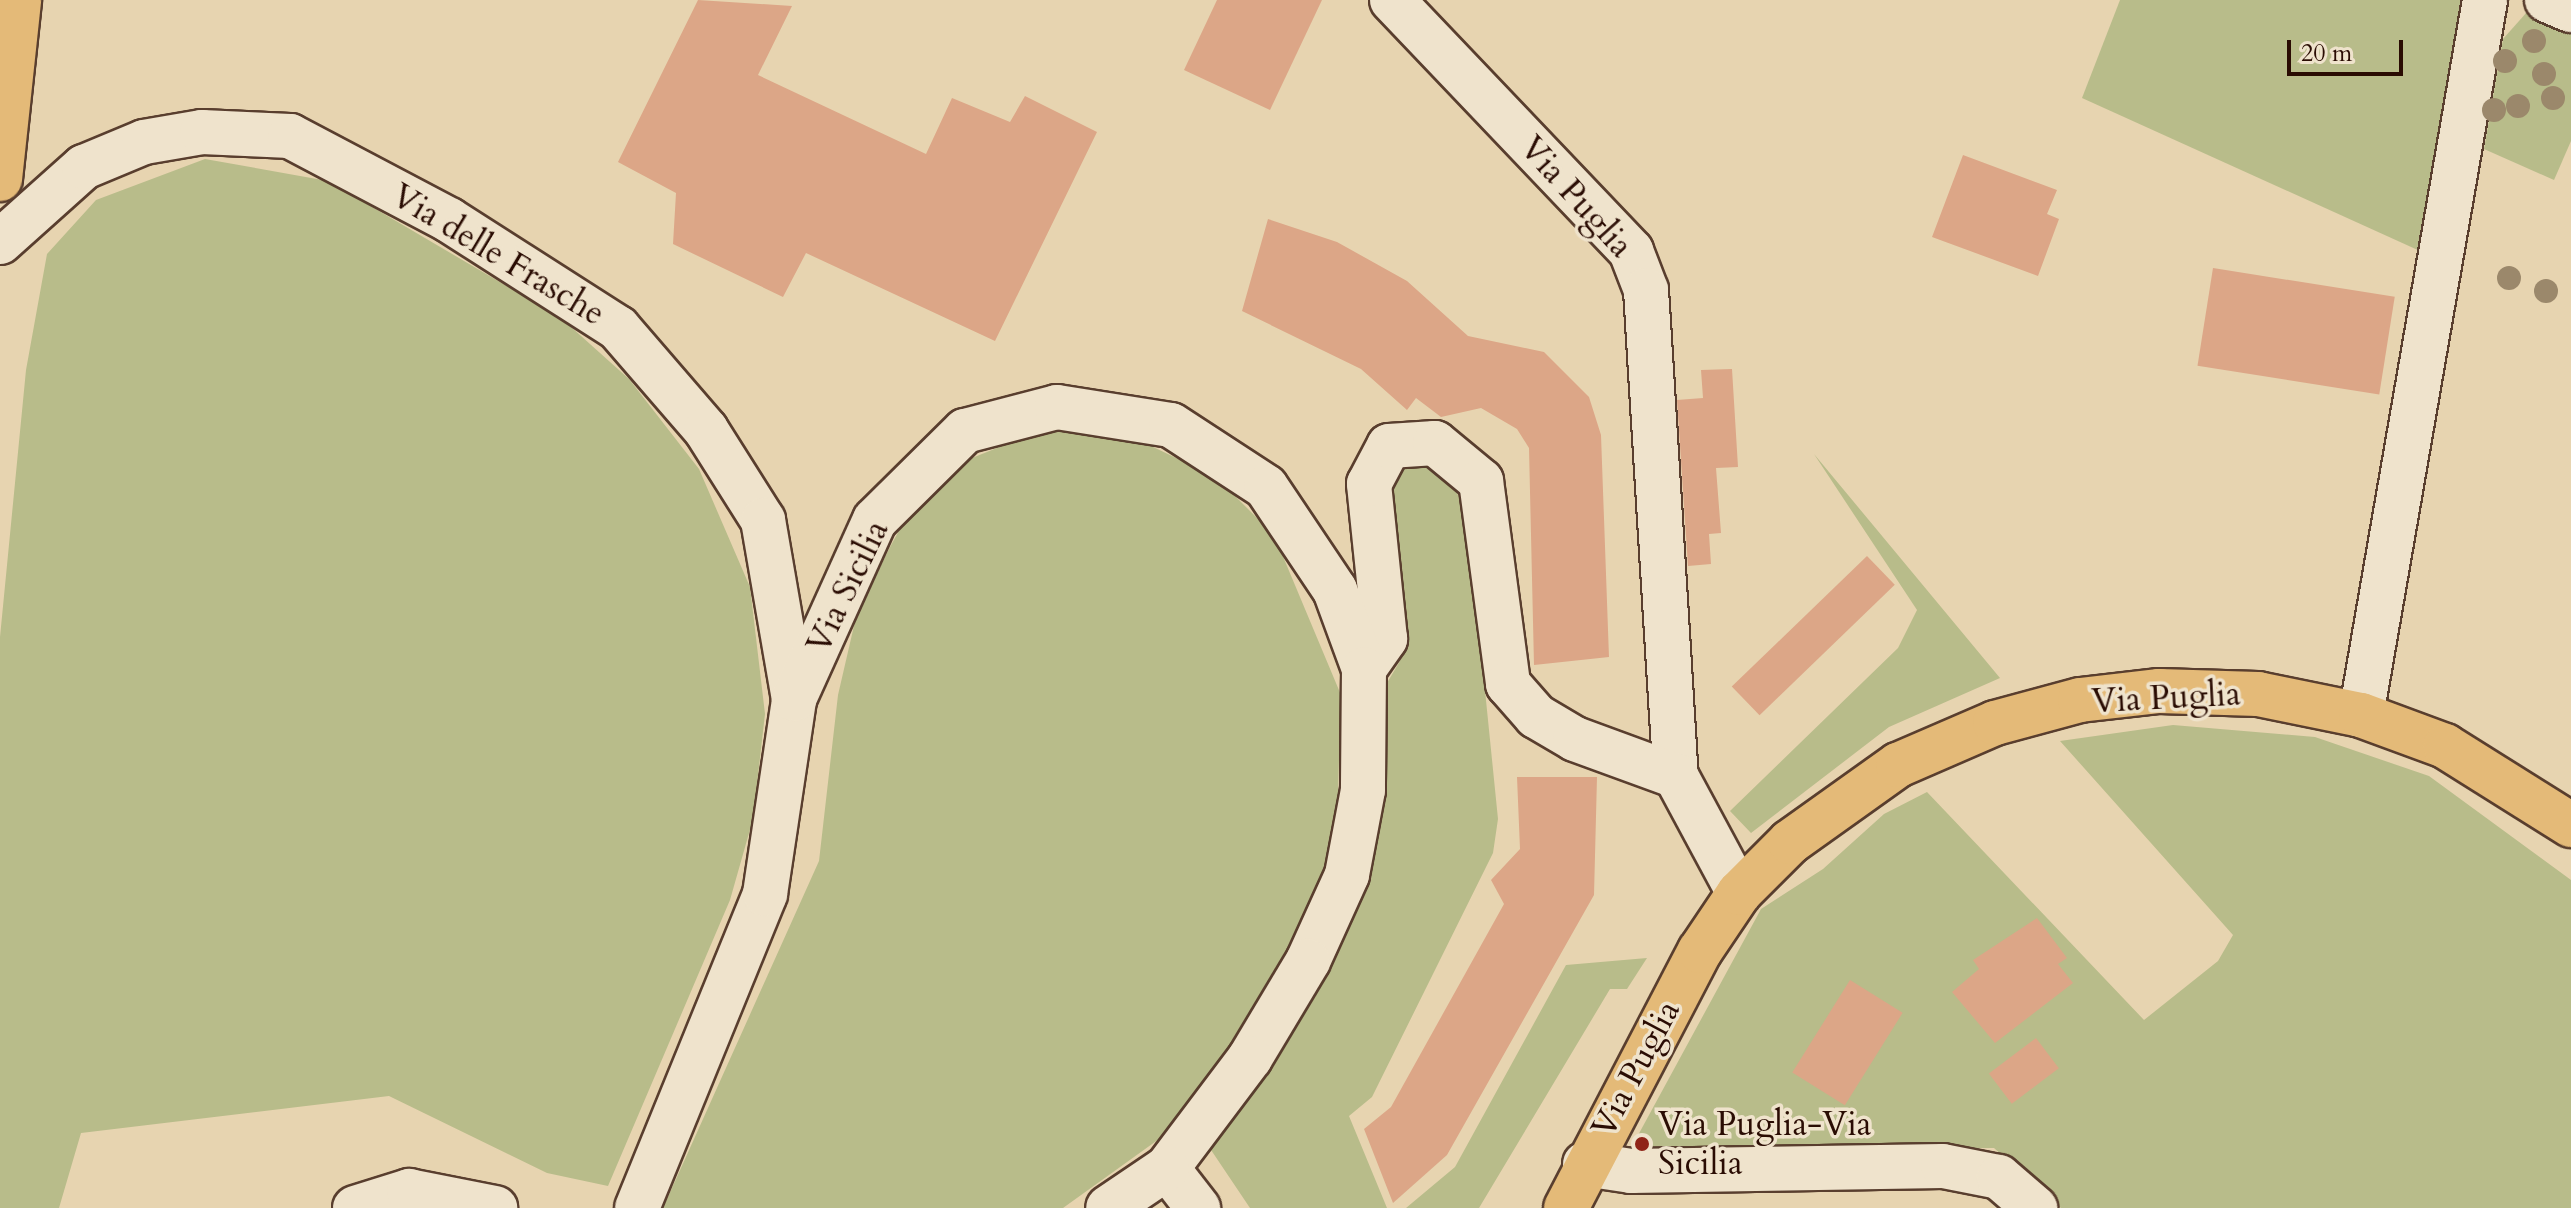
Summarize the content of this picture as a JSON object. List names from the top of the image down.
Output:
{
  "streets": {
    "main road": ["Via Puglia"],
    "street": ["Via delle Frasche", "Via Sicilia"]
  },
  "crossings": [
    ["Via delle Frasche", "Via Sicilia"]
  ],
  "places": ["Via Puglia-Via Sicilia"],
  "scale_bar": "20 m"
}
